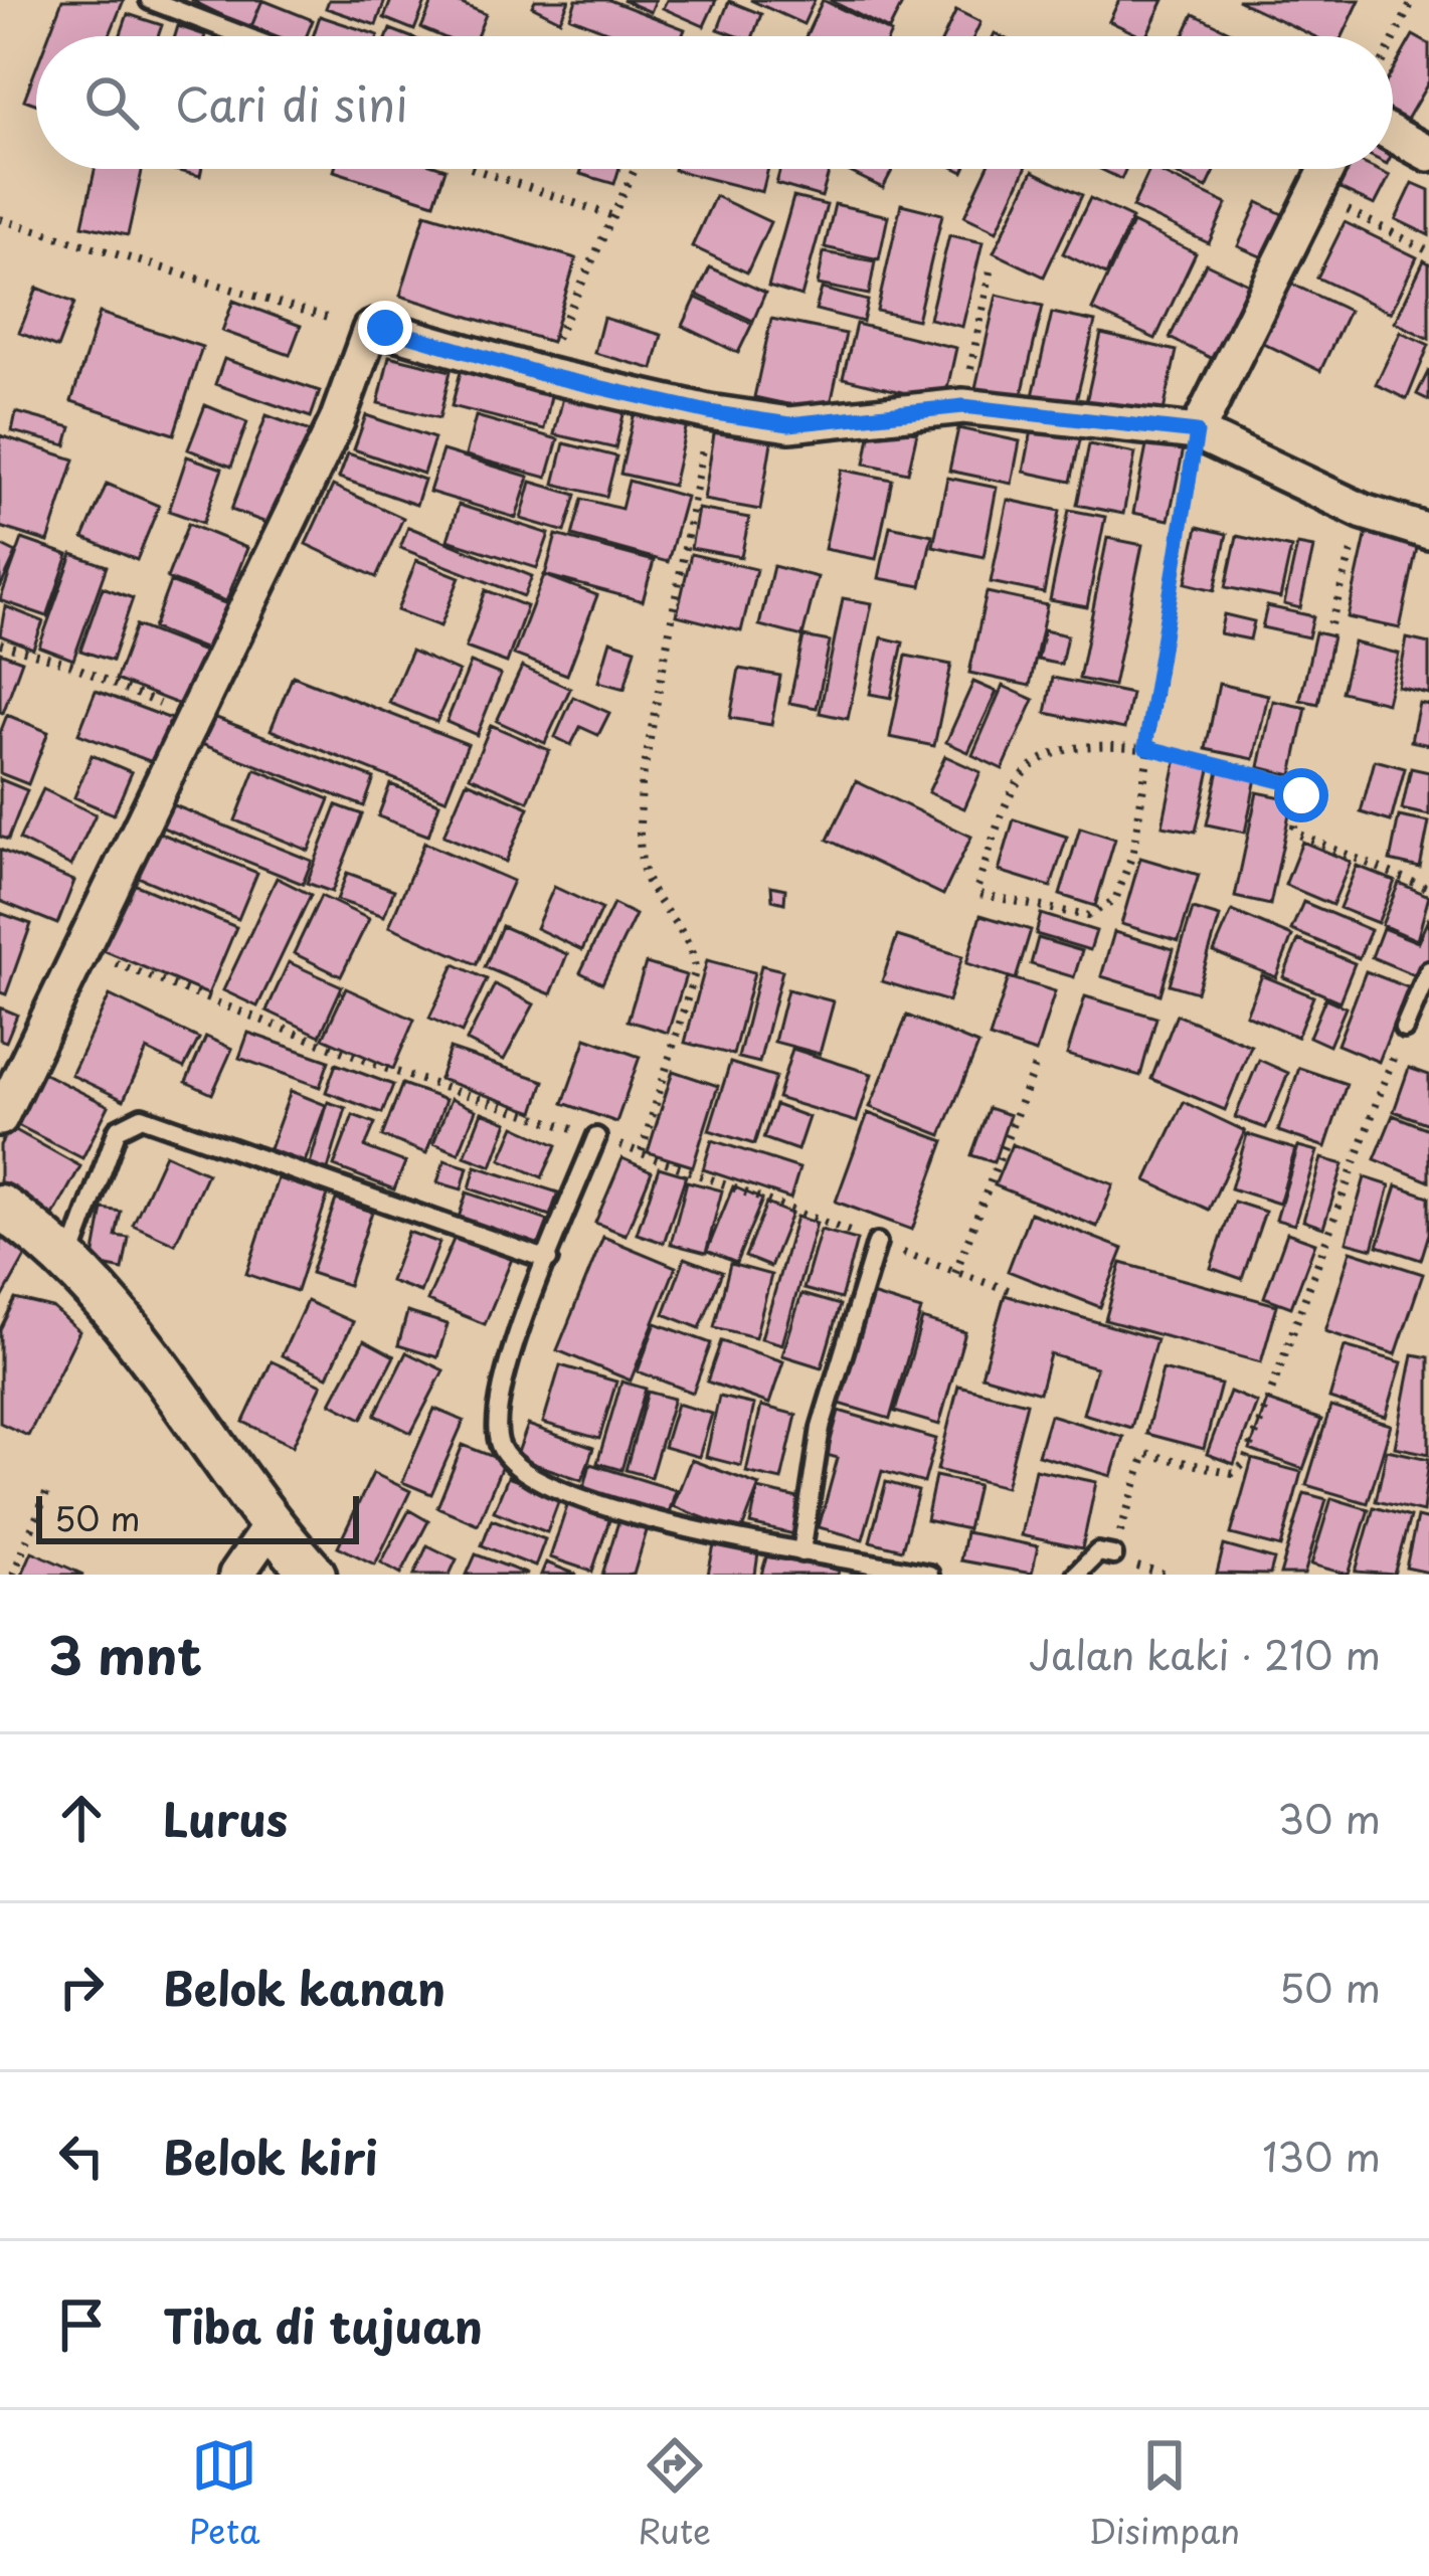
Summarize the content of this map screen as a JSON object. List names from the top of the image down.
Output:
{
  "scale_bar": "50 m",
  "page": {
    "search": "Cari di sini",
    "scale": "50 m",
    "heading": ["3 mnt", "Jalan kaki · 210 m"],
    "list": [
      ["Lurus", "30 m"],
      ["Belok kanan", "50 m"],
      ["Belok kiri", "130 m"],
      "Tiba di tujuan"
    ],
    "nav": ["Peta", "Rute", "Disimpan"]
  }
}
